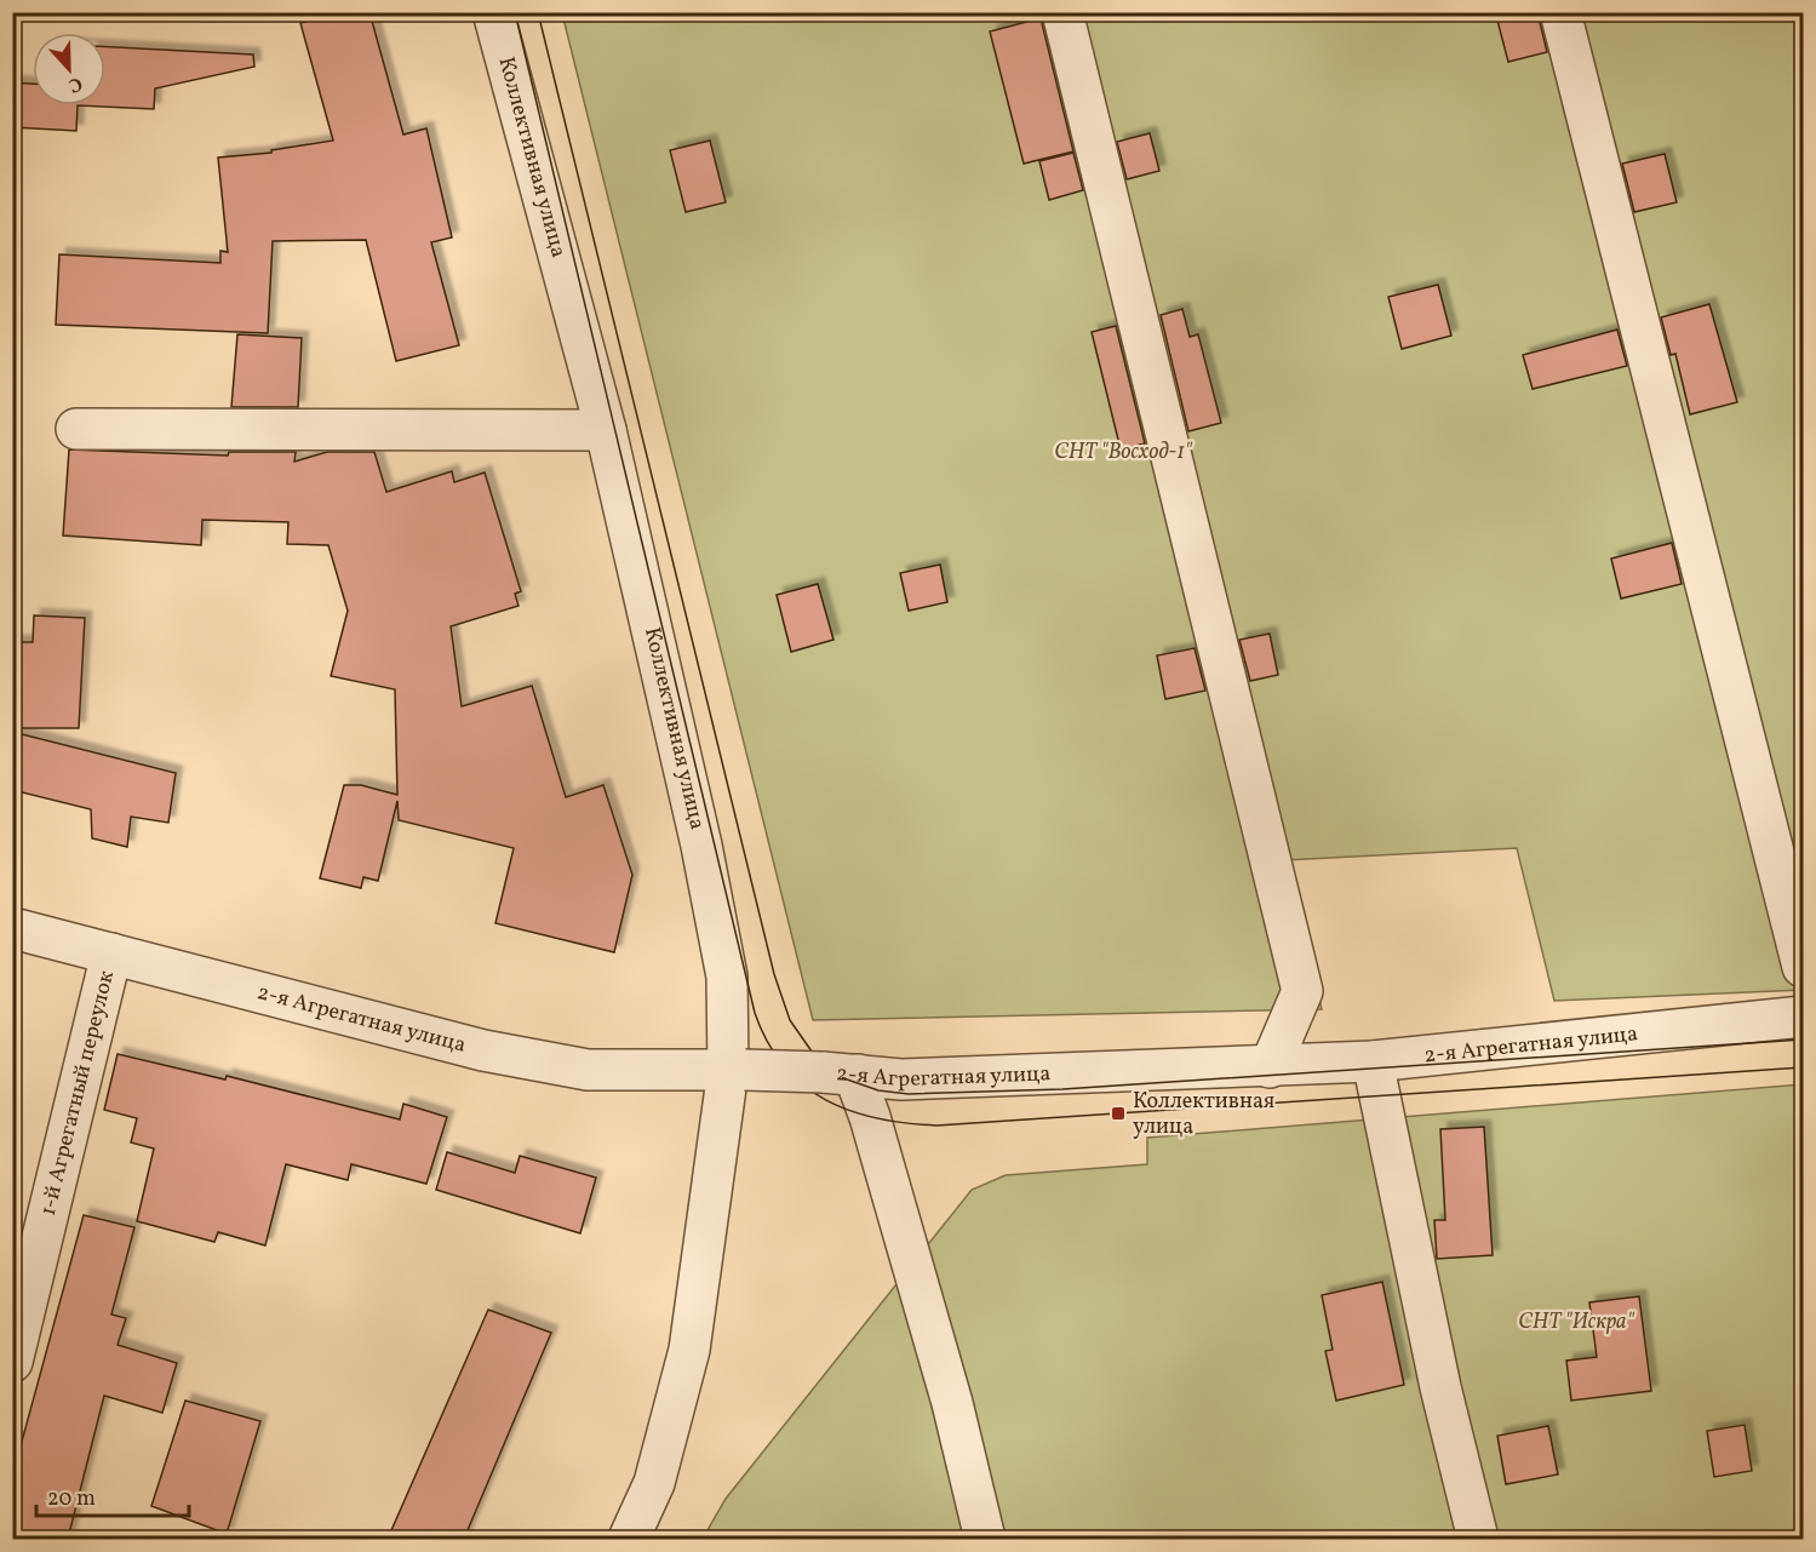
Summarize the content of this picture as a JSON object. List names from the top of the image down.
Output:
{
  "streets": {
    "street": ["Коллективная улица", "2-я Агрегатная улица", "1-й Агрегатный переулок"]
  },
  "crossings": [
    ["Коллективная улица", "2-я Агрегатная улица"],
    ["2-я Агрегатная улица", "1-й Агрегатный переулок"]
  ],
  "parks": ["СНТ \"Восход-1\"", "СНТ \"Искра\""],
  "places": {
    "transit": ["Коллективная улица"]
  },
  "scale_bar": "20 m",
  "north": "bottom"
}
